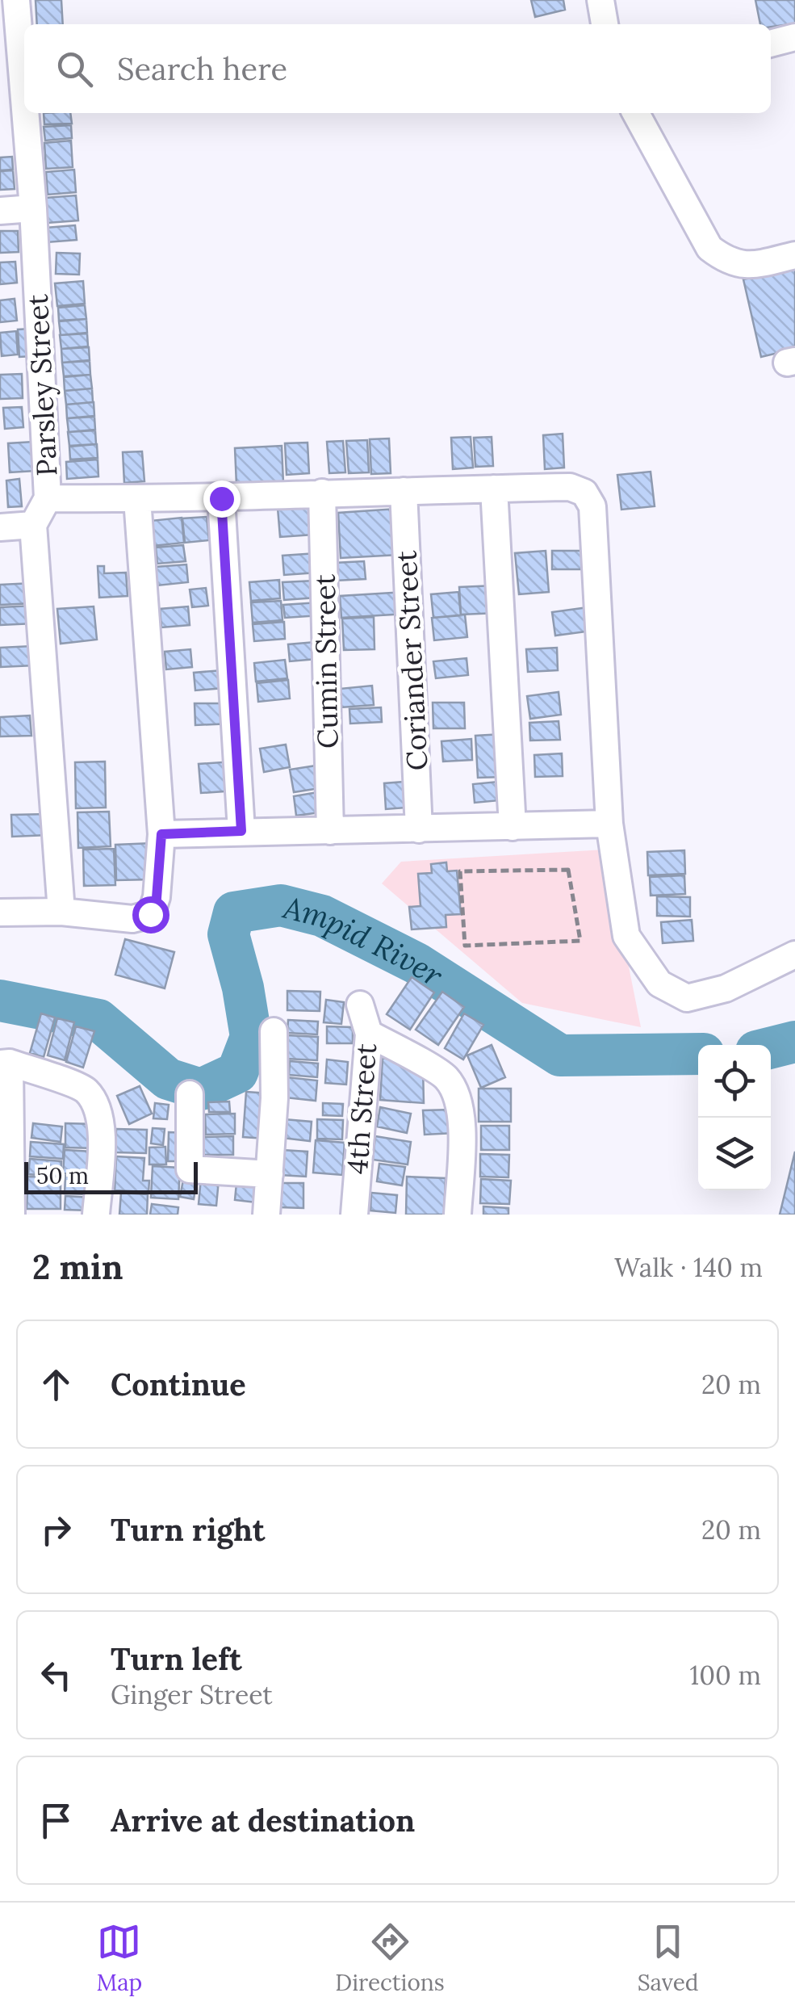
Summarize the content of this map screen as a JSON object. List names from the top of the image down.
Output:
{
  "streets": {
    "street": [
      "Parsley Street",
      "Coriander Street",
      "Cumin Street",
      "4th Street"
    ]
  },
  "water": ["Ampid River"],
  "scale_bar": "50 m",
  "page": {
    "search": "Search here",
    "scale": "50 m",
    "heading": ["2 min", "Walk · 140 m"],
    "list": [
      ["Continue", "20 m"],
      ["Turn right", "20 m"],
      ["Turn left", "Ginger Street", "100 m"],
      "Arrive at destination"
    ],
    "nav": ["Map", "Directions", "Saved"]
  }
}
